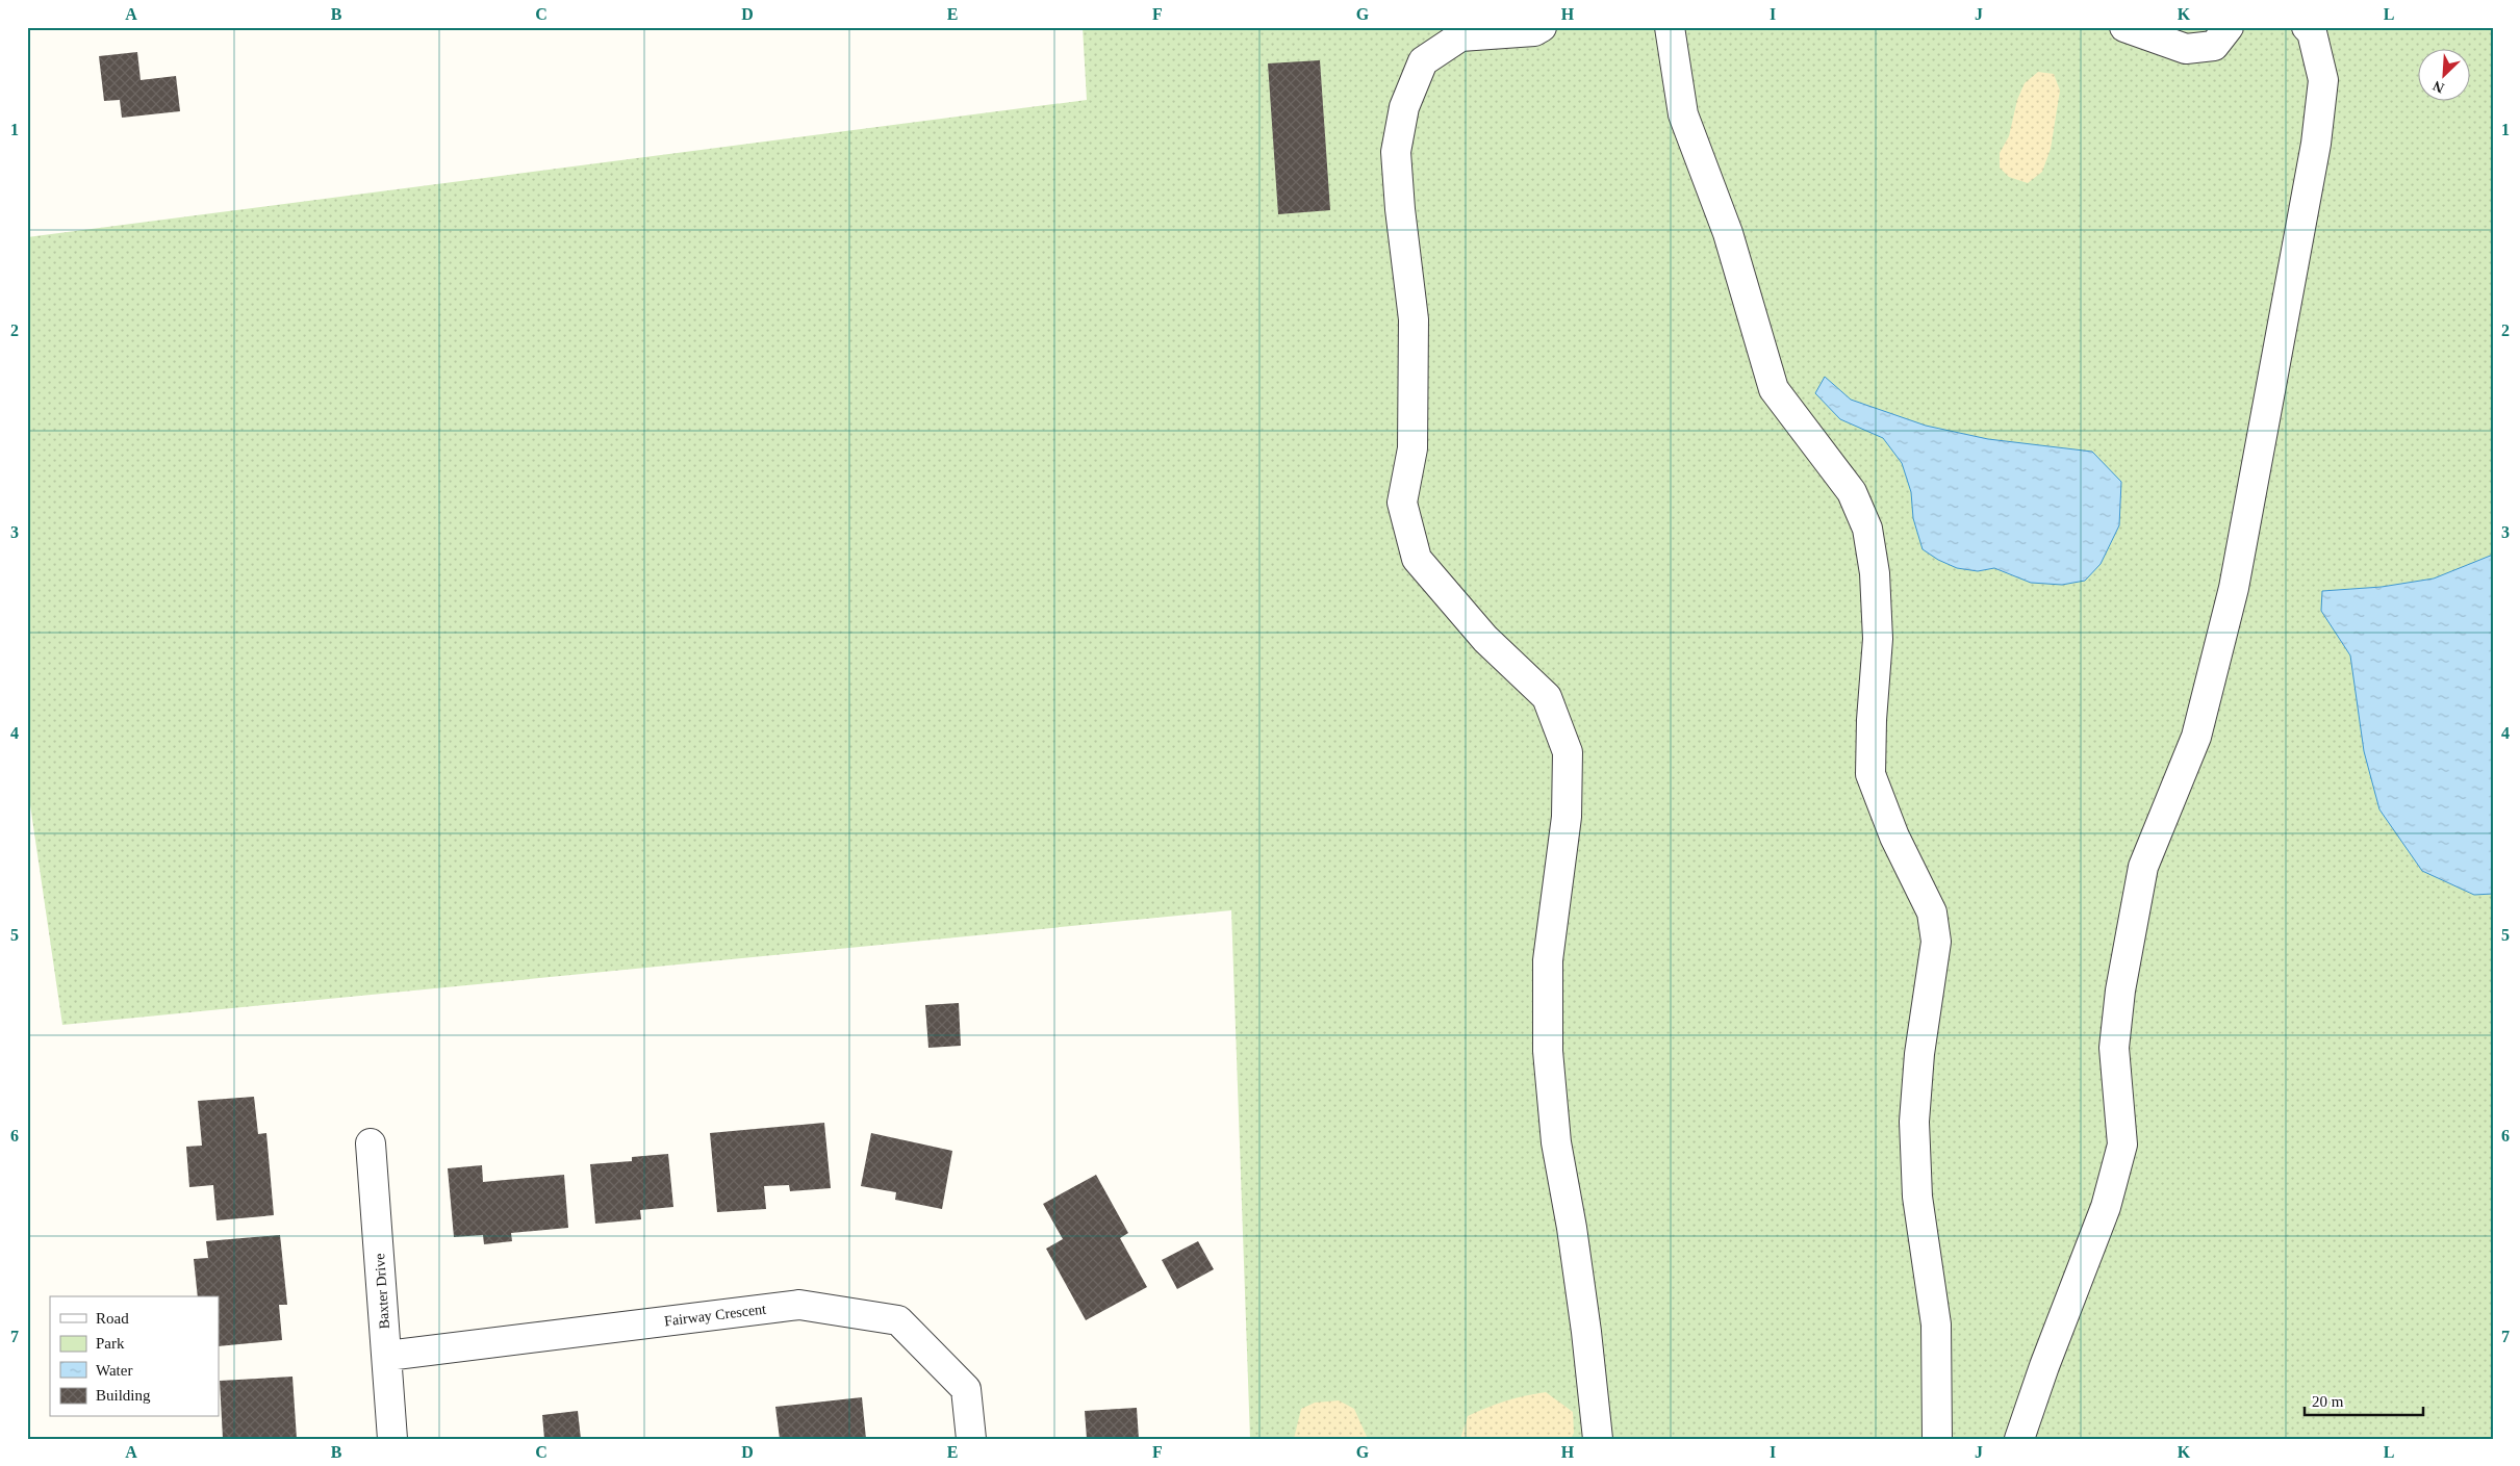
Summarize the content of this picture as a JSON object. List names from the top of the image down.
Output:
{
  "streets": {
    "street": ["Baxter Drive", "Fairway Crescent"]
  },
  "crossings": [
    ["Baxter Drive", "Fairway Crescent"]
  ],
  "legend": [
    "Road",
    "Park",
    "Water",
    "Building"
  ],
  "scale_bar": "20 m",
  "north": "bottom left",
  "grid": {
    "columns": [
      "A",
      "B",
      "C",
      "D",
      "E",
      "F",
      "G",
      "H",
      "I",
      "J",
      "K",
      "L"
    ],
    "rows": [
      "1",
      "2",
      "3",
      "4",
      "5",
      "6",
      "7"
    ]
  }
}
